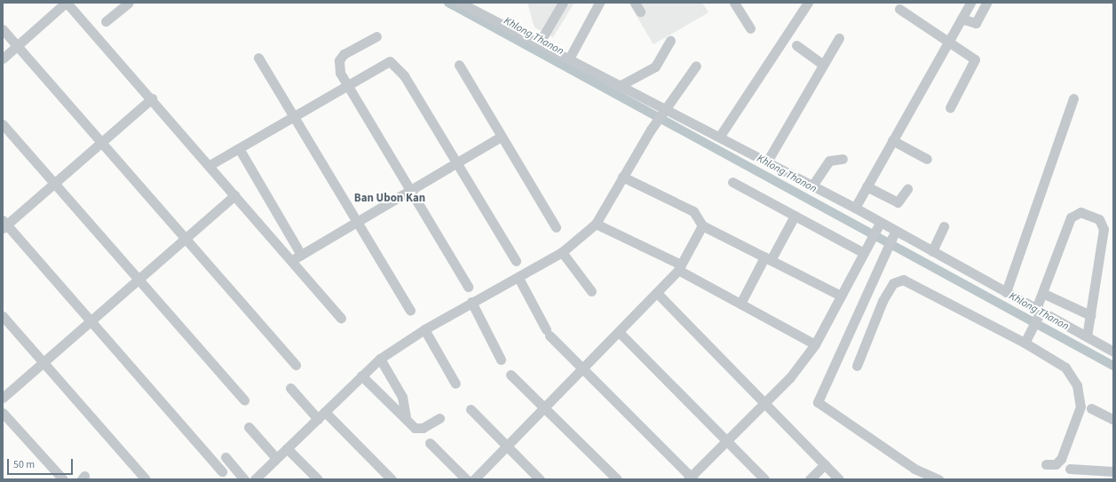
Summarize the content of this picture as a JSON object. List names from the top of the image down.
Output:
{
  "districts": ["Ban Ubon Kan"],
  "water": ["Khlong Thanon"],
  "scale_bar": "50 m"
}
